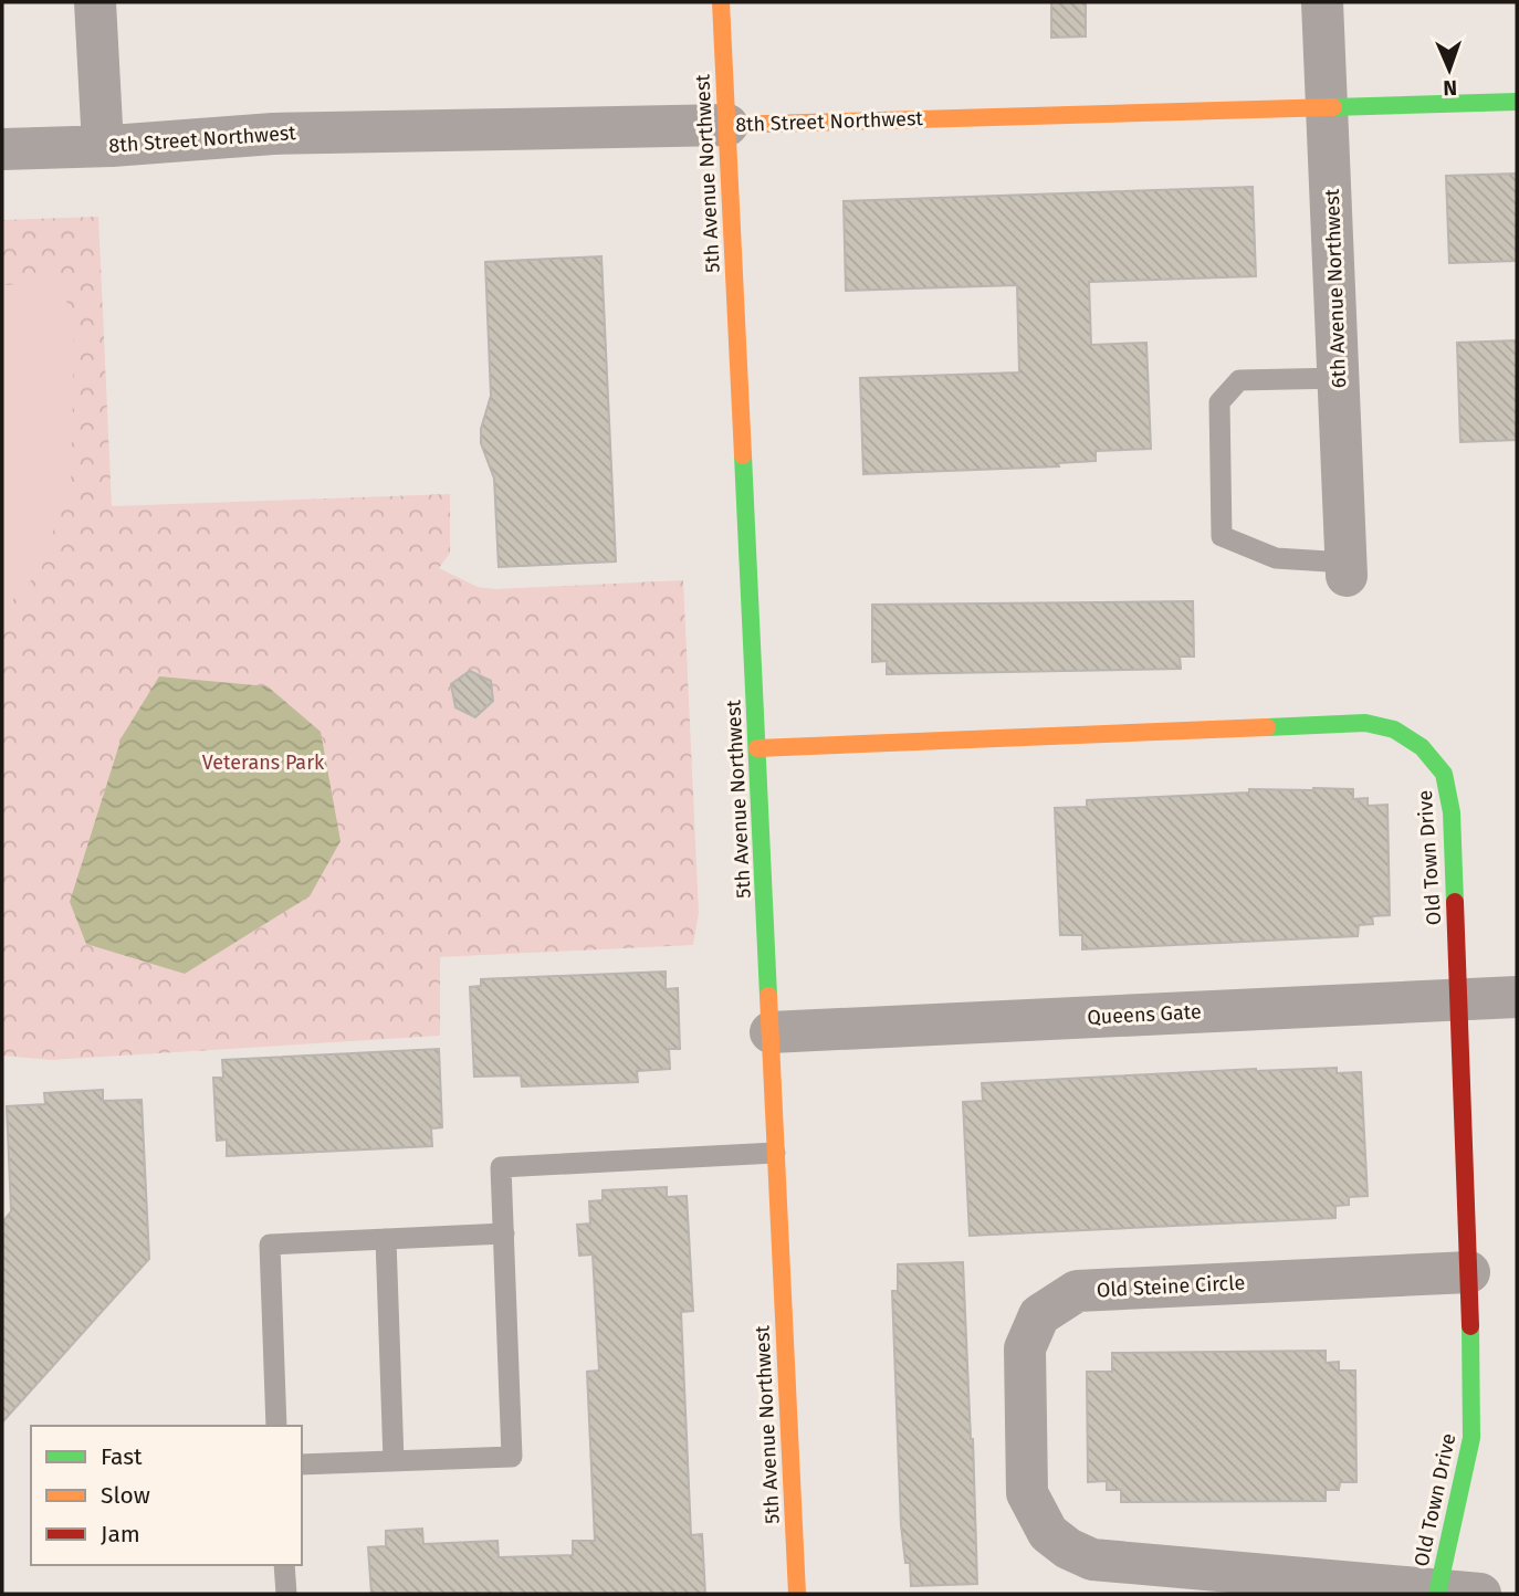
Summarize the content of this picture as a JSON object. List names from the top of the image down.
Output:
{
  "streets": {
    "street": [
      "8th Street Northwest",
      "5th Avenue Northwest",
      "6th Avenue Northwest",
      "Old Town Drive",
      "Queens Gate",
      "Old Steine Circle"
    ]
  },
  "crossings": [
    ["8th Street Northwest", "5th Avenue Northwest"],
    ["8th Street Northwest", "6th Avenue Northwest"],
    ["5th Avenue Northwest", "Old Town Drive"],
    ["5th Avenue Northwest", "Queens Gate"],
    ["Old Town Drive", "Queens Gate"],
    ["Old Town Drive", "Old Steine Circle"]
  ],
  "parks": ["Veterans Park"],
  "legend": ["Fast", "Slow", "Jam"],
  "north": "bottom"
}
